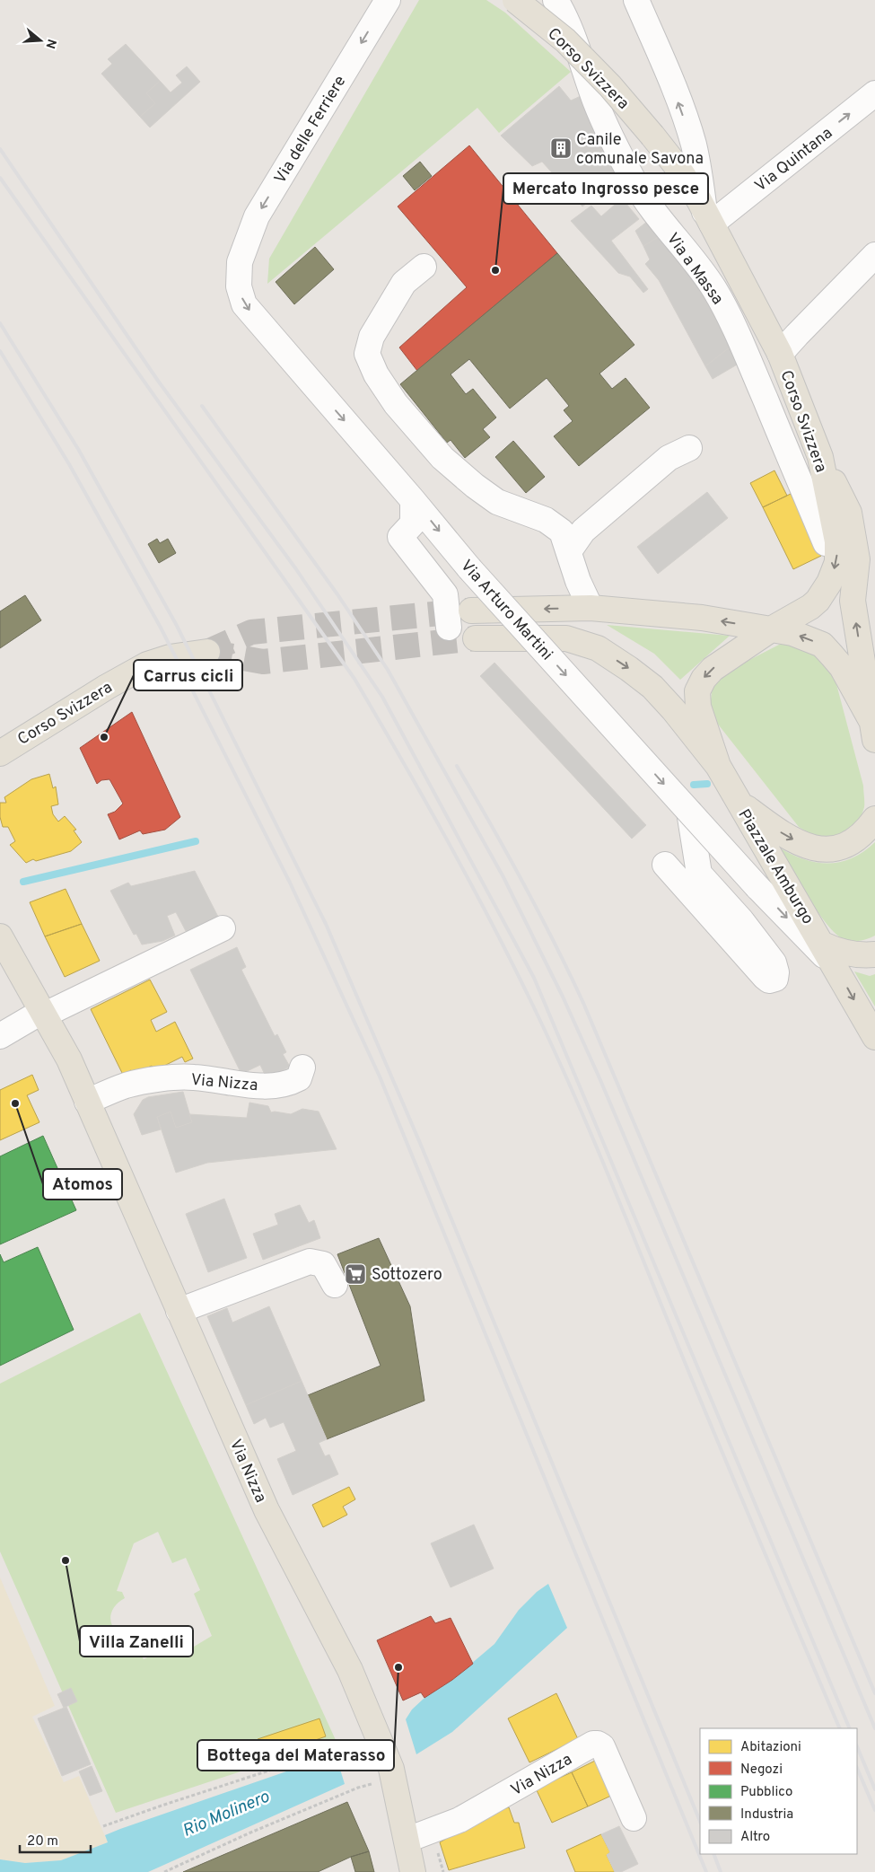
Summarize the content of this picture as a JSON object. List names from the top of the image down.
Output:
{
  "streets": {
    "main road": ["Corso Svizzera", "Piazzale Amburgo", "Via Nizza"],
    "street": [
      "Via delle Ferriere",
      "Via Quintana",
      "Via a Massa",
      "Via Arturo Martini"
    ]
  },
  "crossings": [
    ["Corso Svizzera", "Via Quintana"],
    ["Corso Svizzera", "Piazzale Amburgo"],
    ["Via delle Ferriere", "Via Arturo Martini"],
    ["Via Arturo Martini", "Piazzale Amburgo"]
  ],
  "one_way": ["Via delle Ferriere", "Via Arturo Martini"],
  "water": ["Rio Molinero"],
  "places": {
    "building": ["Canile comunale Savona"],
    "other": [
      "Mercato Ingrosso pesce",
      "Carrus cicli",
      "Atomos",
      "Villa Zanelli",
      "Bottega del Materasso"
    ],
    "supermarket": ["Sottozero"]
  },
  "legend": [
    "Abitazioni",
    "Negozi",
    "Pubblico",
    "Industria",
    "Altro"
  ],
  "scale_bar": "20 m",
  "north": "right"
}
